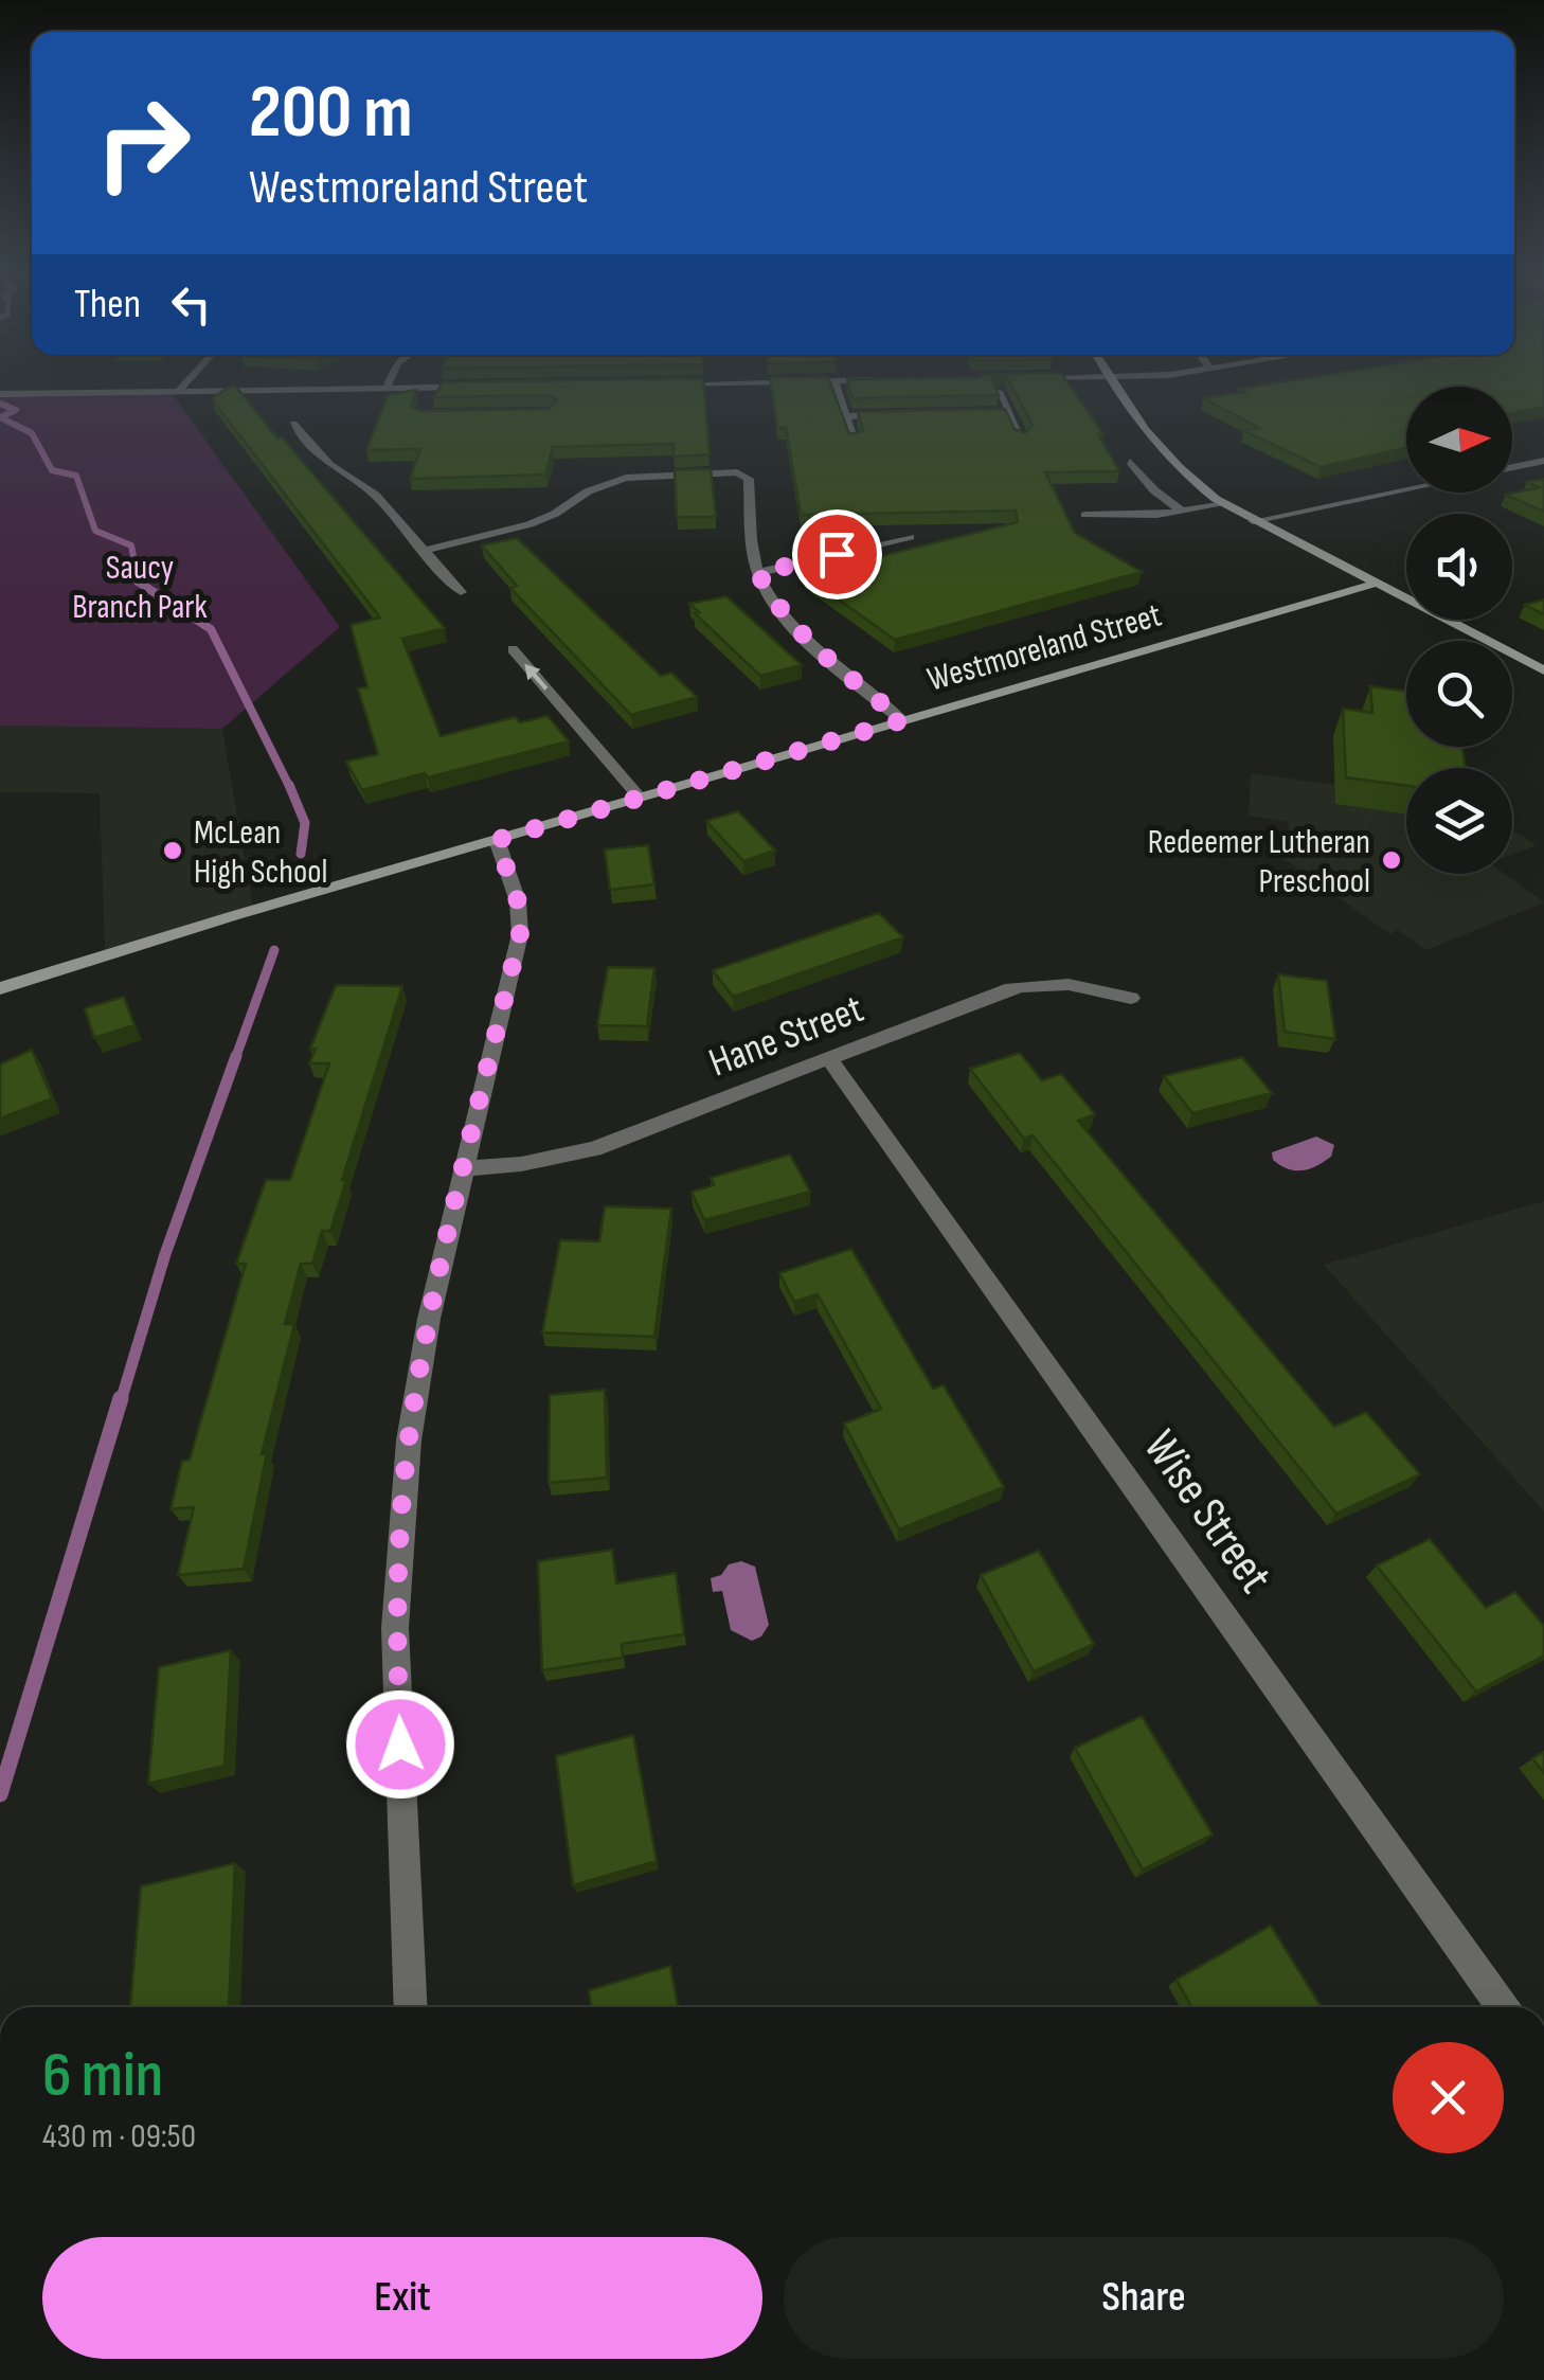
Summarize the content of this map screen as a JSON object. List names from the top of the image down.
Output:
{
  "streets": {
    "main road": ["Westmoreland Street"],
    "street": ["Hane Street", "Wise Street"]
  },
  "crossings": [
    ["Hane Street", "Wise Street"]
  ],
  "parks": ["Saucy Branch Park"],
  "places": ["McLean High School", "Redeemer Lutheran Preschool"],
  "north": "right",
  "page": {
    "turn": ["200 m", "Westmoreland Street"],
    "then": "Then",
    "heading": ["6 min", "430 m · 09:50"],
    "buttons": ["Exit", "Share"]
  }
}
